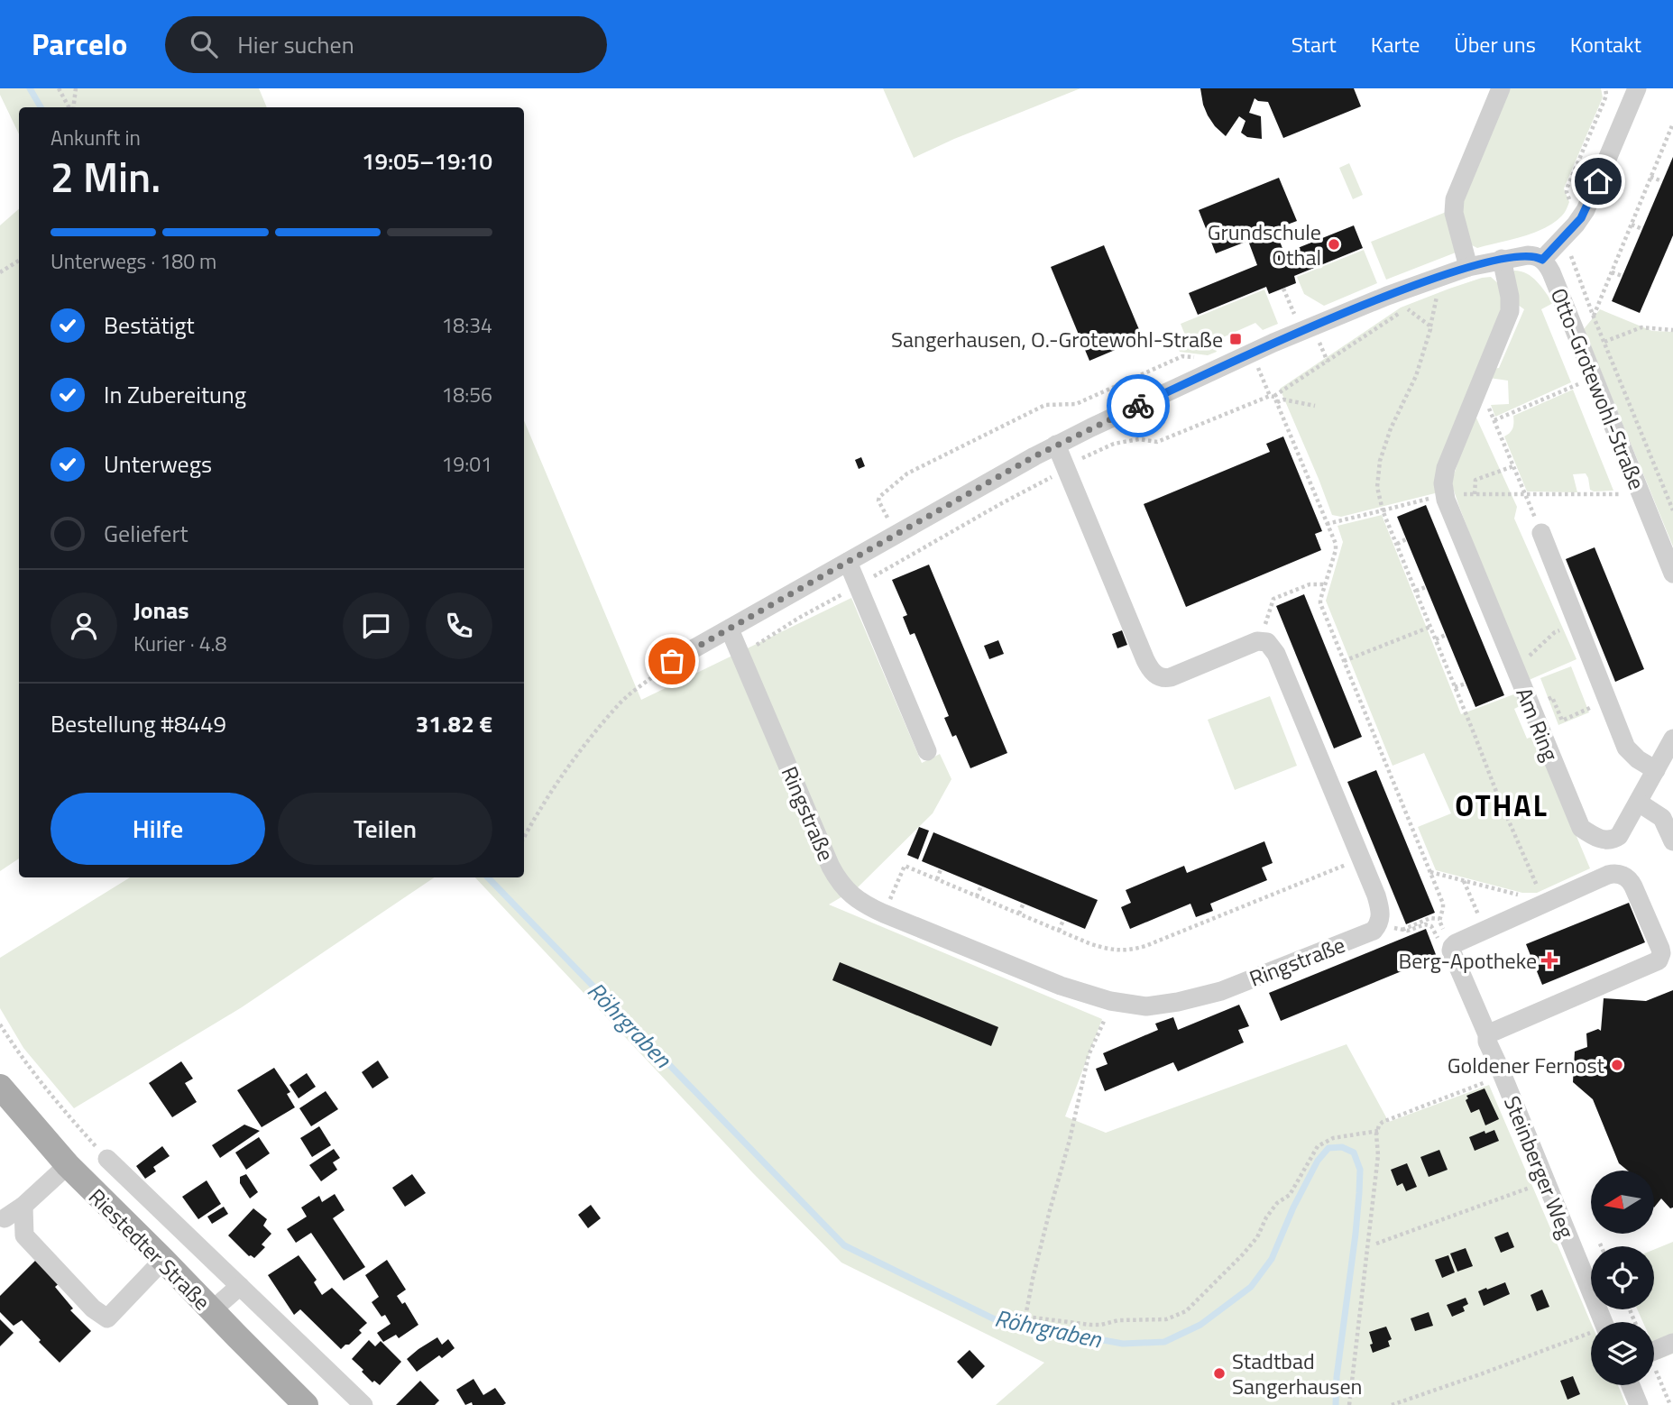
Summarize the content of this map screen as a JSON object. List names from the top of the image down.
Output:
{
  "streets": {
    "main road": ["Riestedter Straße"],
    "street": [
      "Otto-Grotewohl-Straße",
      "Am Ring",
      "Ringstraße",
      "Steinberger Weg"
    ]
  },
  "districts": ["OTHAL"],
  "water": ["Röhrgraben"],
  "places": {
    "other": ["Grundschule Othal", "Goldener Fernost", "Stadtbad Sangerhausen"],
    "transit": ["Sangerhausen, O.-Grotewohl-Straße"],
    "health": ["Berg-Apotheke"]
  },
  "north": "left",
  "page": {
    "header": "Parcelo",
    "search": "Hier suchen",
    "nav": [
      "Start",
      "Karte",
      "Über uns",
      "Kontakt"
    ],
    "heading": ["2 Min.", "Ankunft in", "19:05–19:10"],
    "panel": [
      "Jonas",
      "Kurier · 4.8",
      "Bestellung #8449",
      "31.82 €"
    ],
    "bar": "Unterwegs · 180 m",
    "list": [
      ["Bestätigt", "18:34"],
      ["In Zubereitung", "18:56"],
      ["Unterwegs", "19:01"],
      "Geliefert"
    ],
    "buttons": ["Hilfe", "Teilen"]
  }
}
